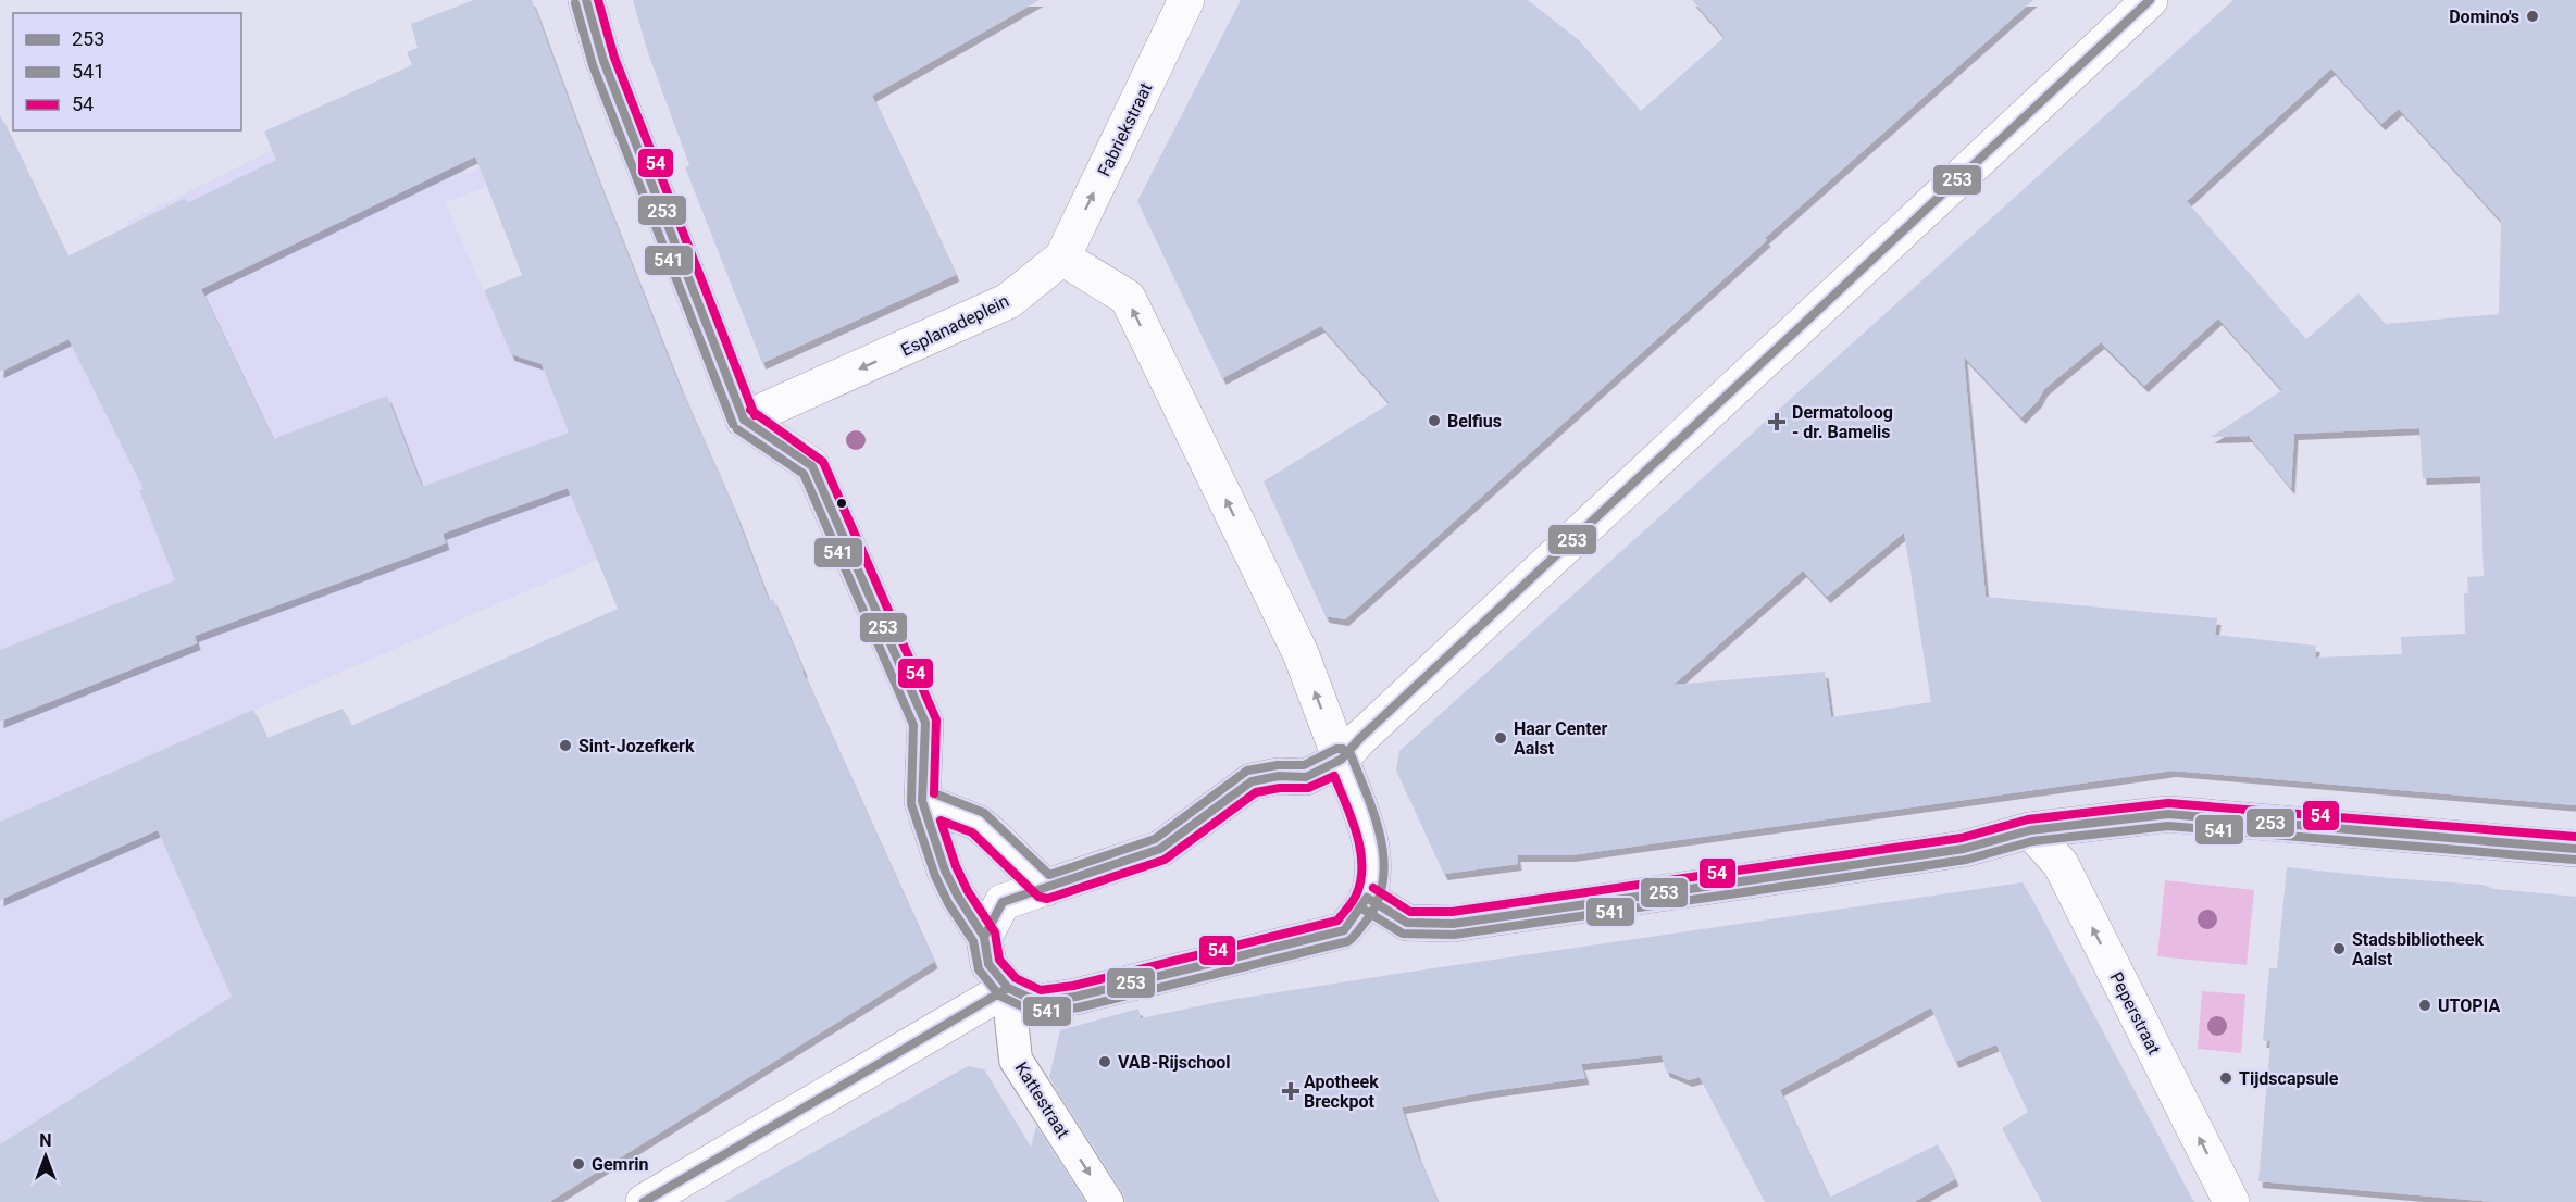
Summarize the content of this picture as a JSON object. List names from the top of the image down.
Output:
{
  "streets": {
    "street": [
      "Fabriekstraat",
      "Esplanadeplein",
      "Peperstraat",
      "Kattestraat"
    ]
  },
  "crossings": [
    ["Fabriekstraat", "Esplanadeplein"]
  ],
  "one_way": [
    "Fabriekstraat",
    "Esplanadeplein",
    "Peperstraat",
    "Kattestraat"
  ],
  "places": {
    "other": [
      "Domino's",
      "Belfius",
      "Haar Center Aalst",
      "Sint-Jozefkerk",
      "Stadsbibliotheek Aalst",
      "UTOPIA",
      "VAB-Rijschool",
      "Tijdscapsule",
      "Gemrin"
    ],
    "health": ["Dermatoloog - dr. Bamelis", "Apotheek Breckpot"]
  },
  "lines": ["transit line 253", "transit line 54", "transit line 541"],
  "legend": ["253", "541", "54"],
  "north": "top"
}
